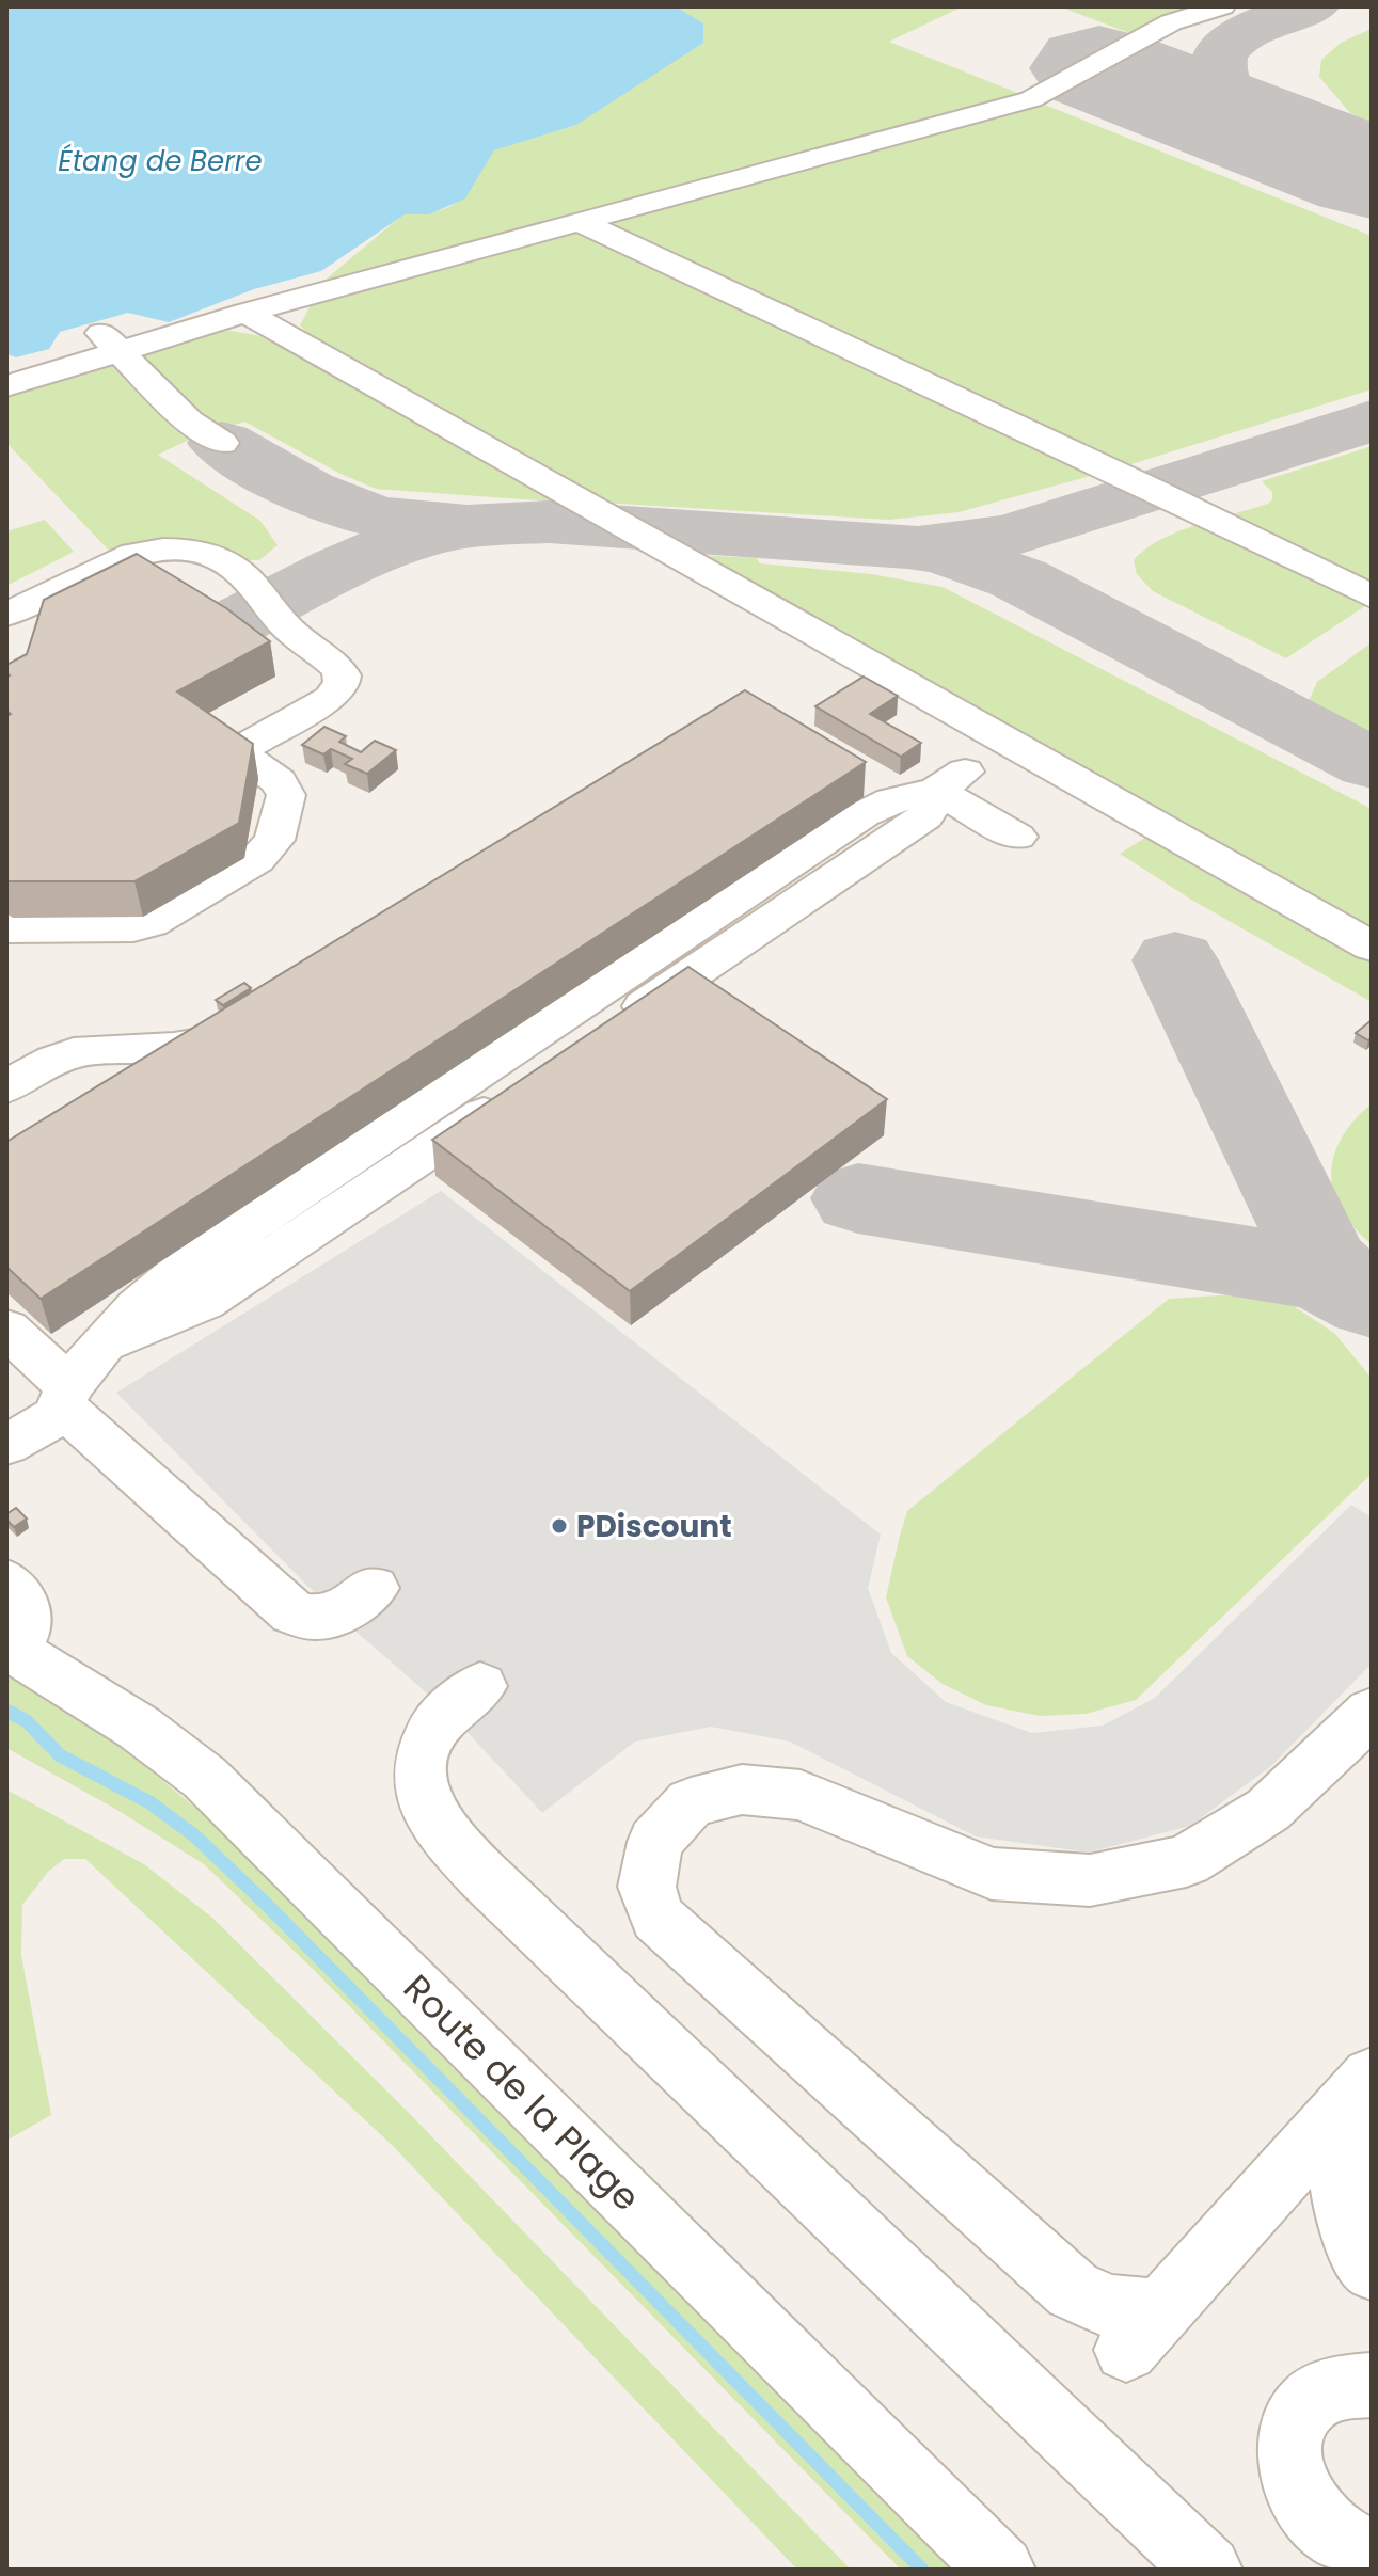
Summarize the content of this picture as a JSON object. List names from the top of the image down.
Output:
{
  "streets": {
    "street": ["Route de la Plage"]
  },
  "water": ["Étang de Berre"],
  "places": ["PDiscount"]
}
